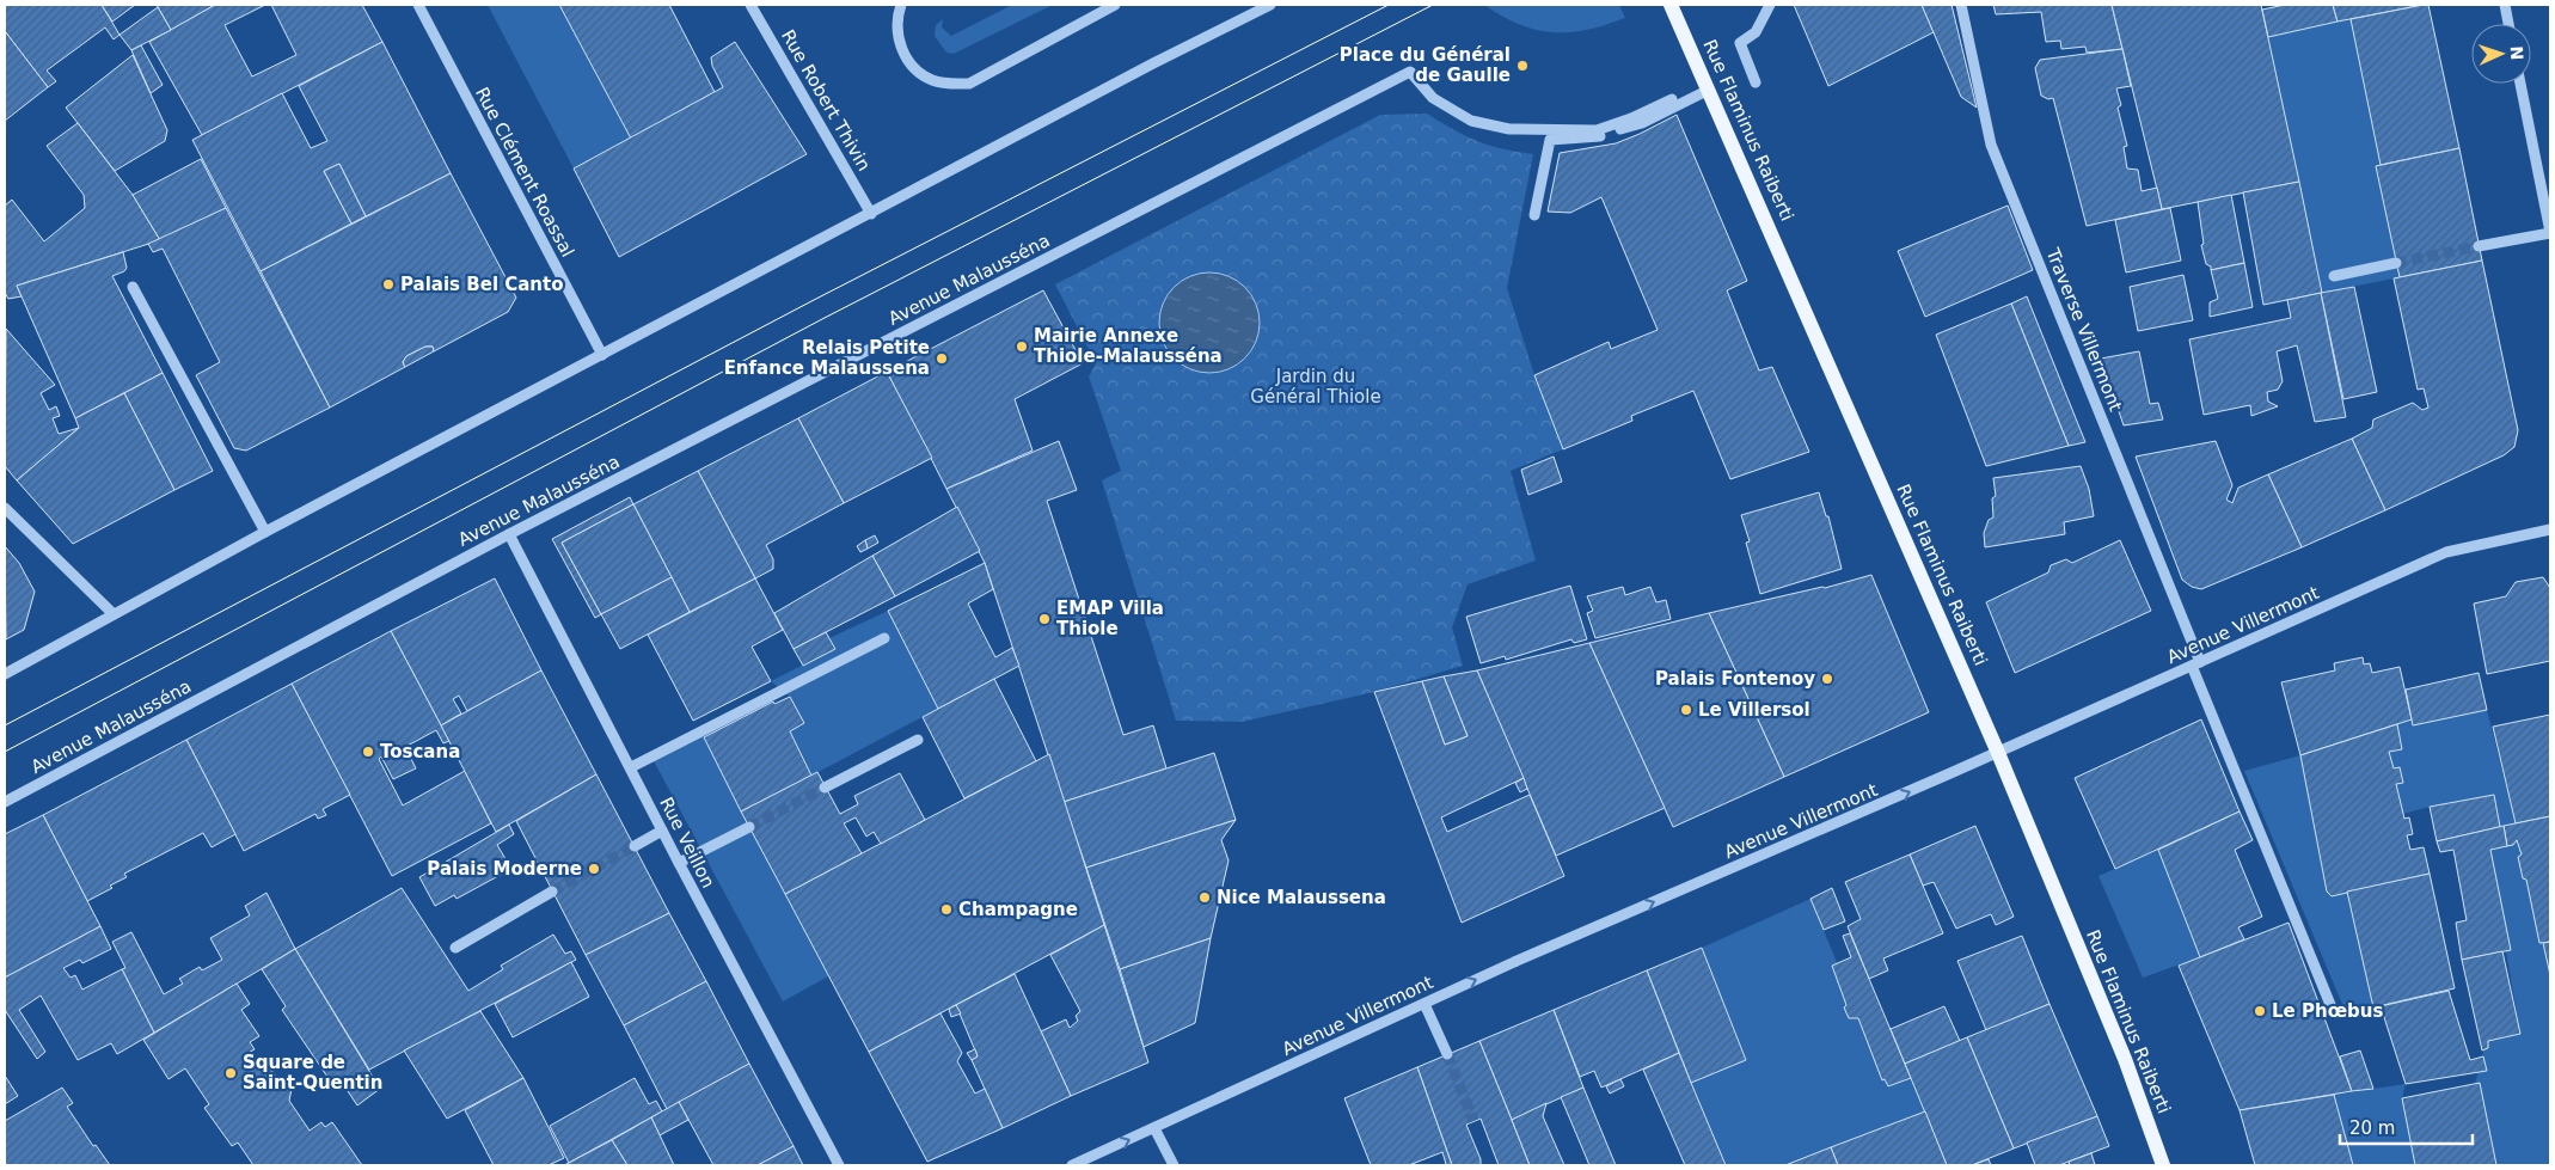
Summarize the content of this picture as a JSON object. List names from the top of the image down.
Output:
{
  "streets": {
    "main road": ["Rue Flaminus Raiberti"],
    "street": [
      "Rue Robert Thivin",
      "Rue Clément Roassal",
      "Avenue Malausséna",
      "Traverse Villermont",
      "Avenue Villermont",
      "Rue Veillon"
    ]
  },
  "crossings": [
    ["Rue Flaminus Raiberti", "Avenue Villermont"],
    ["Avenue Malausséna", "Rue Veillon"],
    ["Traverse Villermont", "Avenue Villermont"]
  ],
  "one_way": ["Avenue Villermont"],
  "parks": ["Jardin du Général Thiole"],
  "places": [
    "Place du Général de Gaulle",
    "Palais Bel Canto",
    "Mairie Annexe Thiole-Malausséna",
    "Relais Petite Enfance Malaussena",
    "EMAP Villa Thiole",
    "Palais Fontenoy",
    "Le Villersol",
    "Toscana",
    "Palais Moderne",
    "Nice Malaussena",
    "Champagne",
    "Le Phœbus",
    "Square de Saint-Quentin"
  ],
  "scale_bar": "20 m",
  "north": "right"
}
